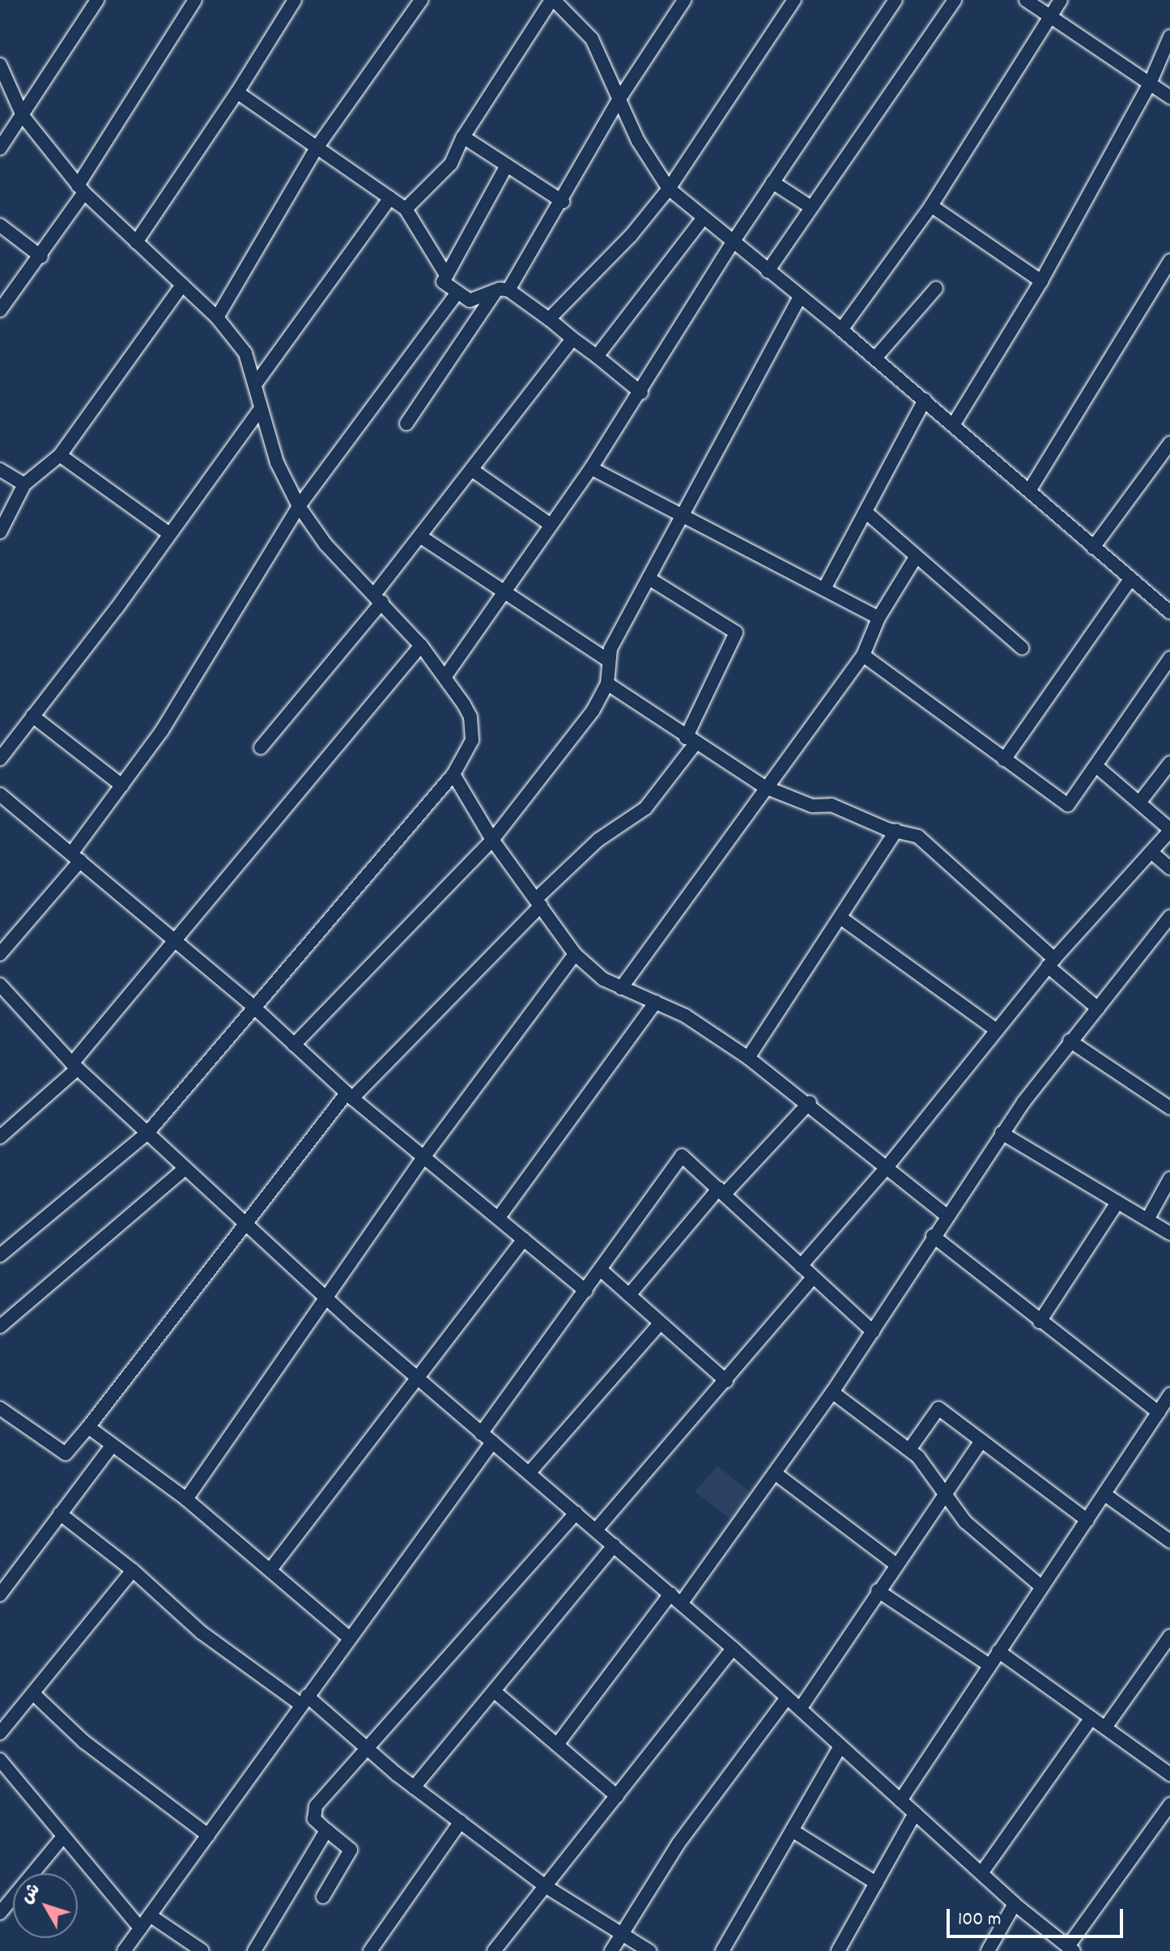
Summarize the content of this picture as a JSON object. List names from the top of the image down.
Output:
{
  "scale_bar": "100 m",
  "north": "top left"
}
